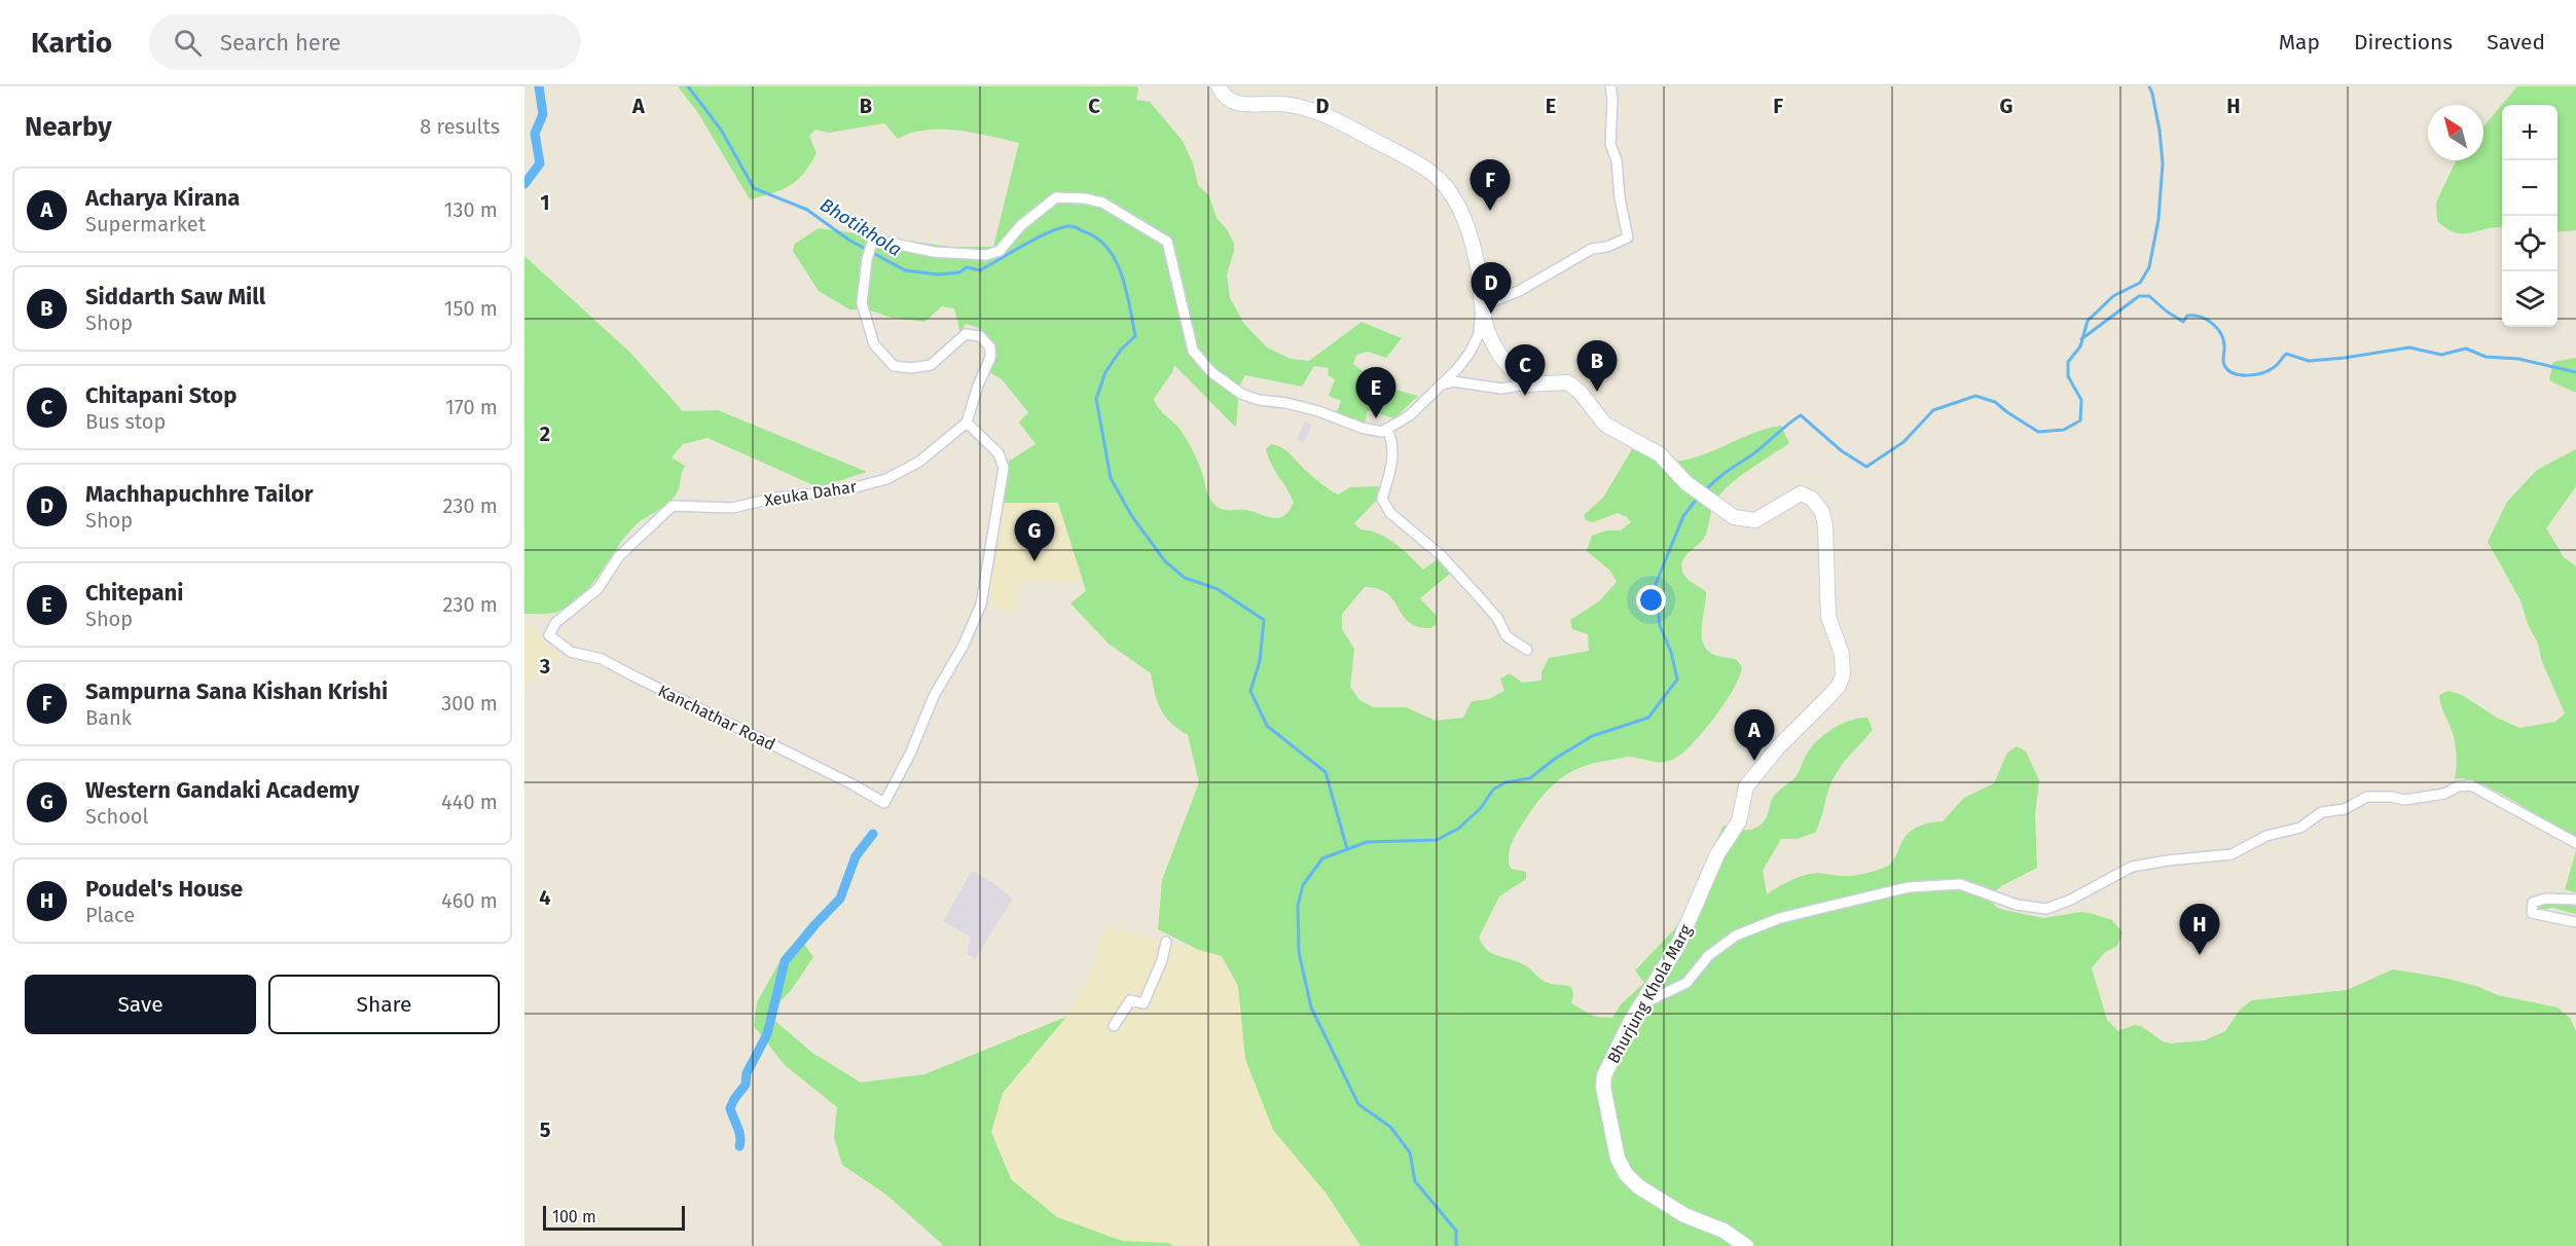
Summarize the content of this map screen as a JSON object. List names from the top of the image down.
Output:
{
  "streets": {
    "main road": ["Bhurjung Khola Marg"],
    "street": ["Xeuka Dahar", "Kanchathar Road"]
  },
  "crossings": [
    ["Xeuka Dahar", "Kanchathar Road"]
  ],
  "water": ["Bhotikhola"],
  "scale_bar": "100 m",
  "north": "top left",
  "page": {
    "header": "Kartio",
    "search": "Search here",
    "nav": ["Map", "Directions", "Saved"],
    "heading": ["Nearby", "8 results"],
    "map_buttons": ["+", "−"],
    "pins": [
      "F",
      "D",
      "B",
      "C",
      "E",
      "G",
      "A",
      "H"
    ],
    "list": [
      {
        "mark": "A",
        "name": "Acharya Kirana",
        "note": "Supermarket",
        "value": "130 m"
      },
      {
        "mark": "B",
        "name": "Siddarth Saw Mill",
        "note": "Shop",
        "value": "150 m"
      },
      {
        "mark": "C",
        "name": "Chitapani Stop",
        "note": "Bus stop",
        "value": "170 m"
      },
      {
        "mark": "D",
        "name": "Machhapuchhre Tailor",
        "note": "Shop",
        "value": "230 m"
      },
      {
        "mark": "E",
        "name": "Chitepani",
        "note": "Shop",
        "value": "230 m"
      },
      {
        "mark": "F",
        "name": "Sampurna Sana Kishan Krishi",
        "note": "Bank",
        "value": "300 m"
      },
      {
        "mark": "G",
        "name": "Western Gandaki Academy",
        "note": "School",
        "value": "440 m"
      },
      {
        "mark": "H",
        "name": "Poudel's House",
        "note": "Place",
        "value": "460 m"
      }
    ],
    "buttons": ["Save", "Share"],
    "scale": "100 m"
  },
  "grid": {
    "columns": [
      "A",
      "B",
      "C",
      "D",
      "E",
      "F",
      "G",
      "H"
    ],
    "rows": [
      "1",
      "2",
      "3",
      "4",
      "5"
    ]
  }
}
